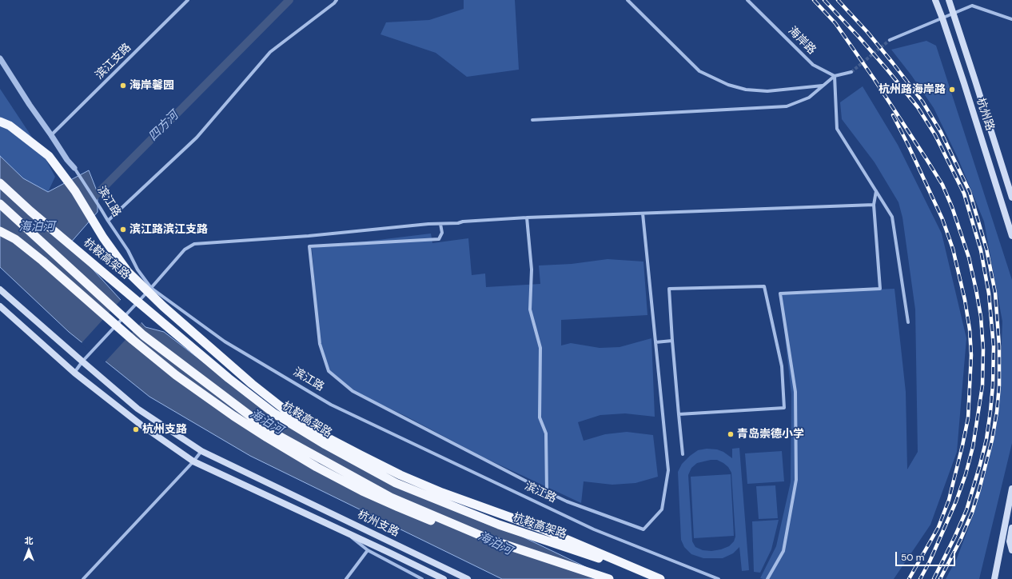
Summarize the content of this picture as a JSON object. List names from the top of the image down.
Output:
{
  "streets": {
    "highway": ["杭鞍高架路"],
    "main road": ["杭州路", "杭州支路"],
    "street": ["海岸路", "滨江支路", "滨江路"]
  },
  "crossings": [
    ["滨江支路", "滨江路"]
  ],
  "water": ["四方河", "海泊河"],
  "places": [
    "海岸馨园",
    "杭州路海岸路",
    "滨江路滨江支路",
    "杭州支路",
    "青岛崇德小学"
  ],
  "scale_bar": "50 m",
  "north": "top"
}
